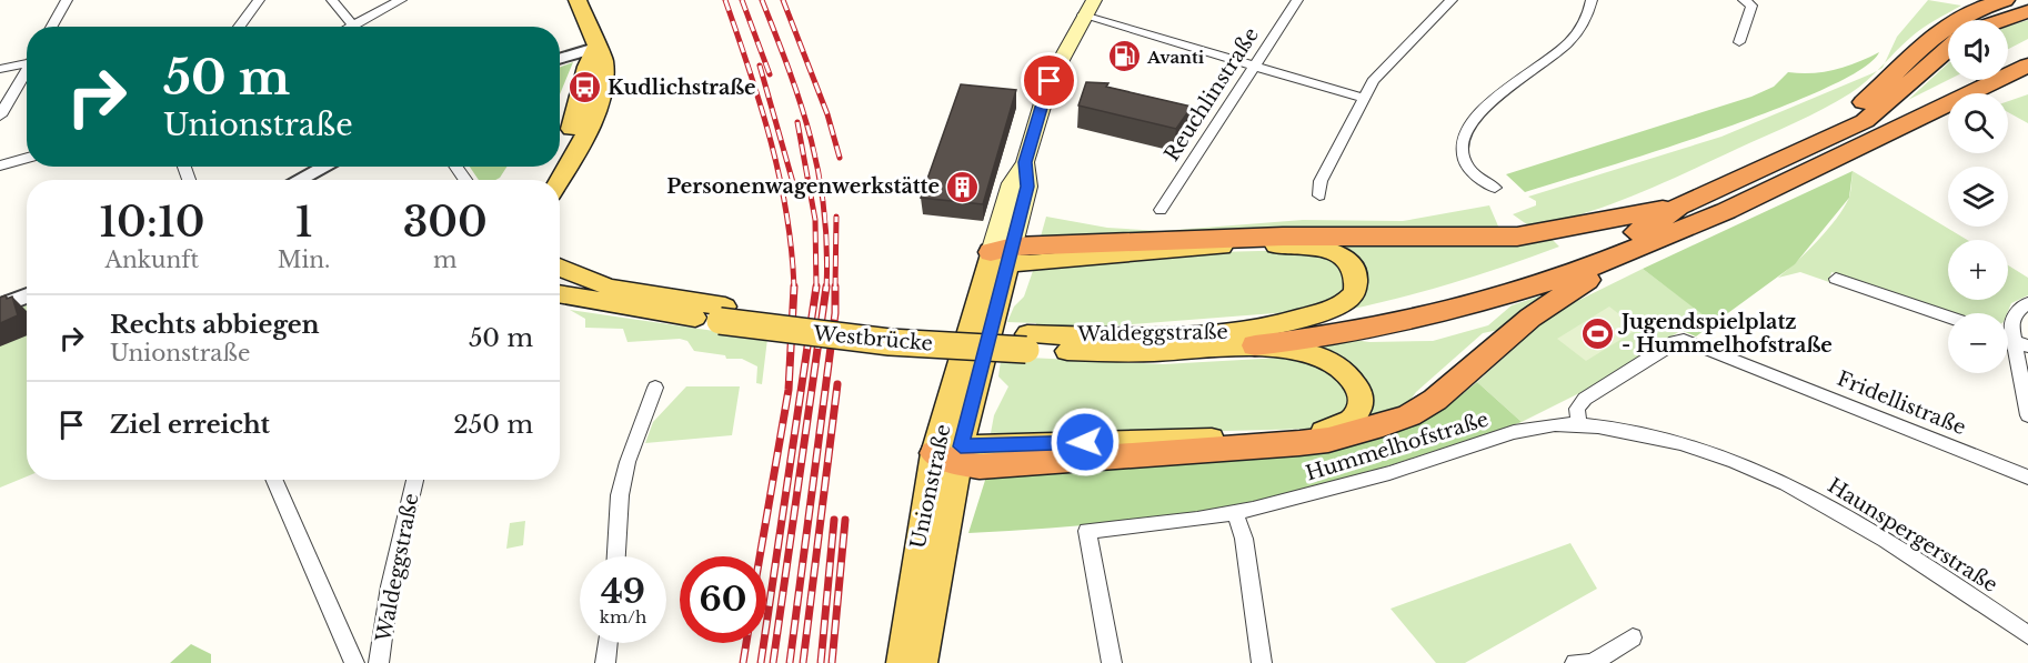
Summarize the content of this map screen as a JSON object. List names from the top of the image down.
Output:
{
  "streets": {
    "main road": ["Waldeggstraße", "Westbrücke", "Unionstraße"],
    "street": [
      "Reuchlinstraße",
      "Fridellistraße",
      "Hummelhofstraße",
      "Haunspergerstraße"
    ]
  },
  "crossings": [
    ["Waldeggstraße", "Westbrücke"],
    ["Waldeggstraße", "Unionstraße"],
    ["Fridellistraße", "Hummelhofstraße"],
    ["Fridellistraße", "Haunspergerstraße"],
    ["Hummelhofstraße", "Haunspergerstraße"]
  ],
  "places": {
    "fuel station": ["Avanti"],
    "bus stop": ["Kudlichstraße"],
    "building": ["Personenwagenwerkstätte"],
    "sports": ["Jugendspielplatz - Hummelhofstraße"]
  },
  "page": {
    "map_buttons": ["+", "−"],
    "turn": ["50 m", "Unionstraße"],
    "eta": [
      "10:10",
      "Ankunft",
      "1",
      "Min.",
      "300",
      "m"
    ],
    "list": [
      {
        "name": "Rechts abbiegen",
        "note": "Unionstraße",
        "value": "50 m"
      },
      {
        "name": "Ziel erreicht",
        "value": "250 m"
      }
    ],
    "speed": "49 km/h",
    "limit": "60"
  }
}
